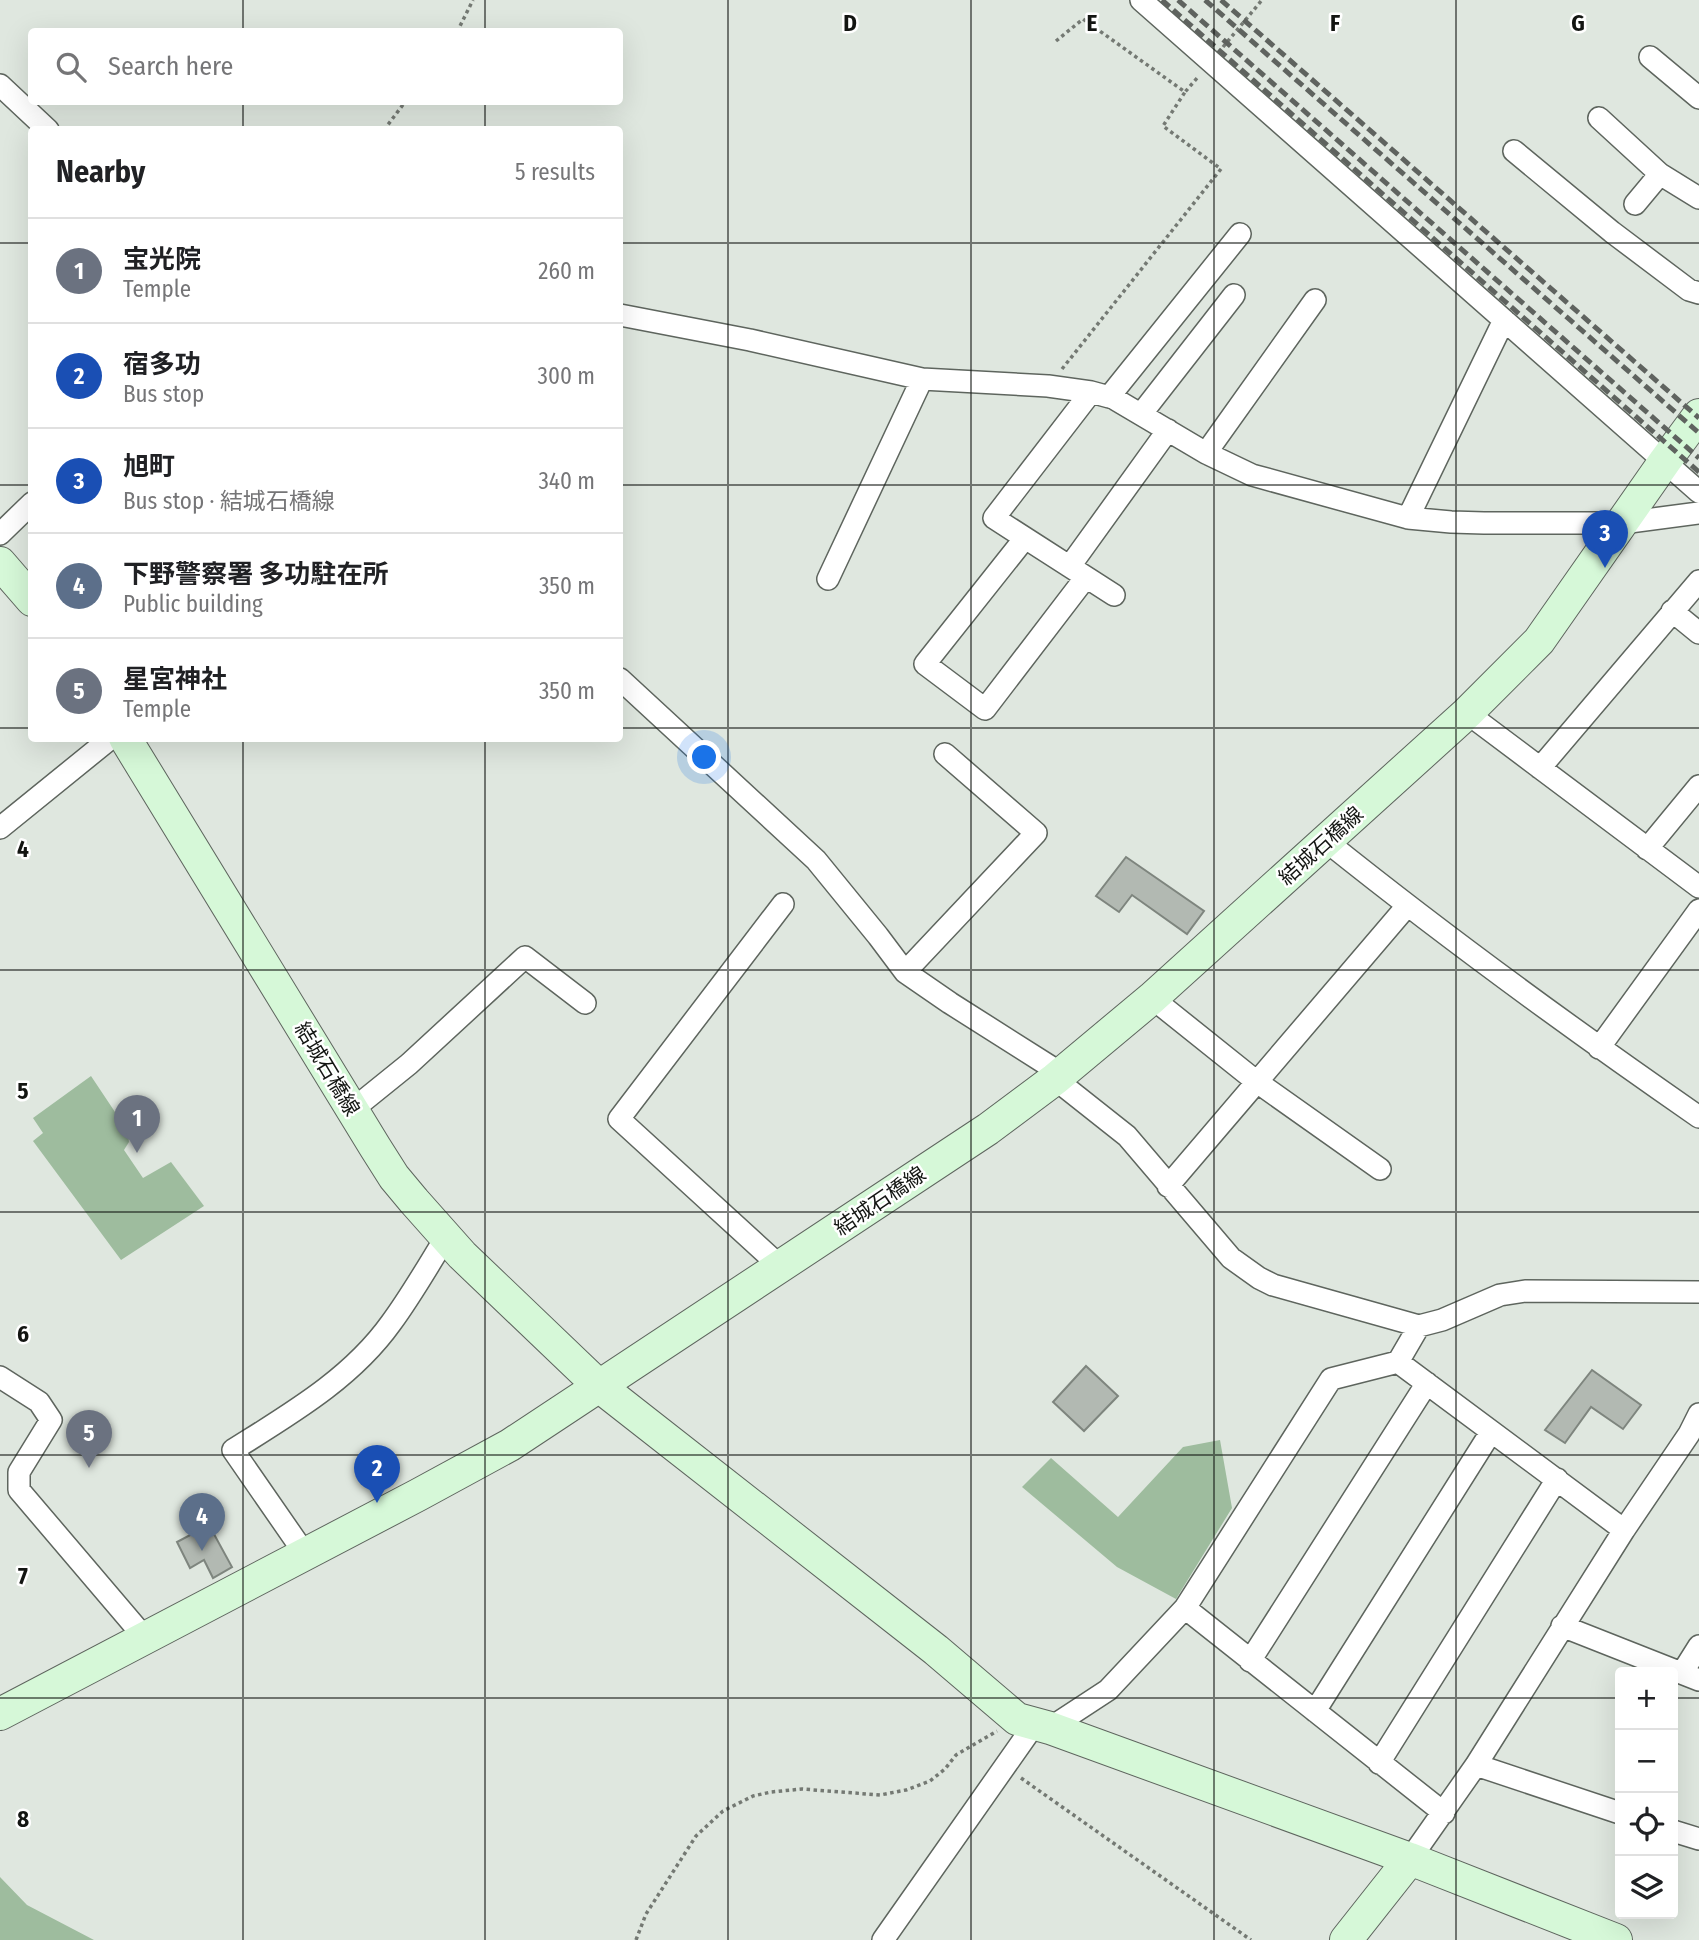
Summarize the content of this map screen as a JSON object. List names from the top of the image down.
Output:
{
  "streets": {
    "main road": ["結城石橋線"]
  },
  "page": {
    "search": "Search here",
    "heading": ["Nearby", "5 results"],
    "list": [
      {
        "mark": "1",
        "name": "宝光院",
        "note": "Temple",
        "value": "260 m"
      },
      {
        "mark": "2",
        "name": "宿多功",
        "note": "Bus stop",
        "value": "300 m"
      },
      {
        "mark": "3",
        "name": "旭町",
        "note": "Bus stop · 結城石橋線",
        "value": "340 m"
      },
      {
        "mark": "4",
        "name": "下野警察署 多功駐在所",
        "note": "Public building",
        "value": "350 m"
      },
      {
        "mark": "5",
        "name": "星宮神社",
        "note": "Temple",
        "value": "350 m"
      }
    ],
    "pins": [
      "3",
      "1",
      "5",
      "2",
      "4"
    ],
    "map_buttons": ["+", "−"]
  },
  "grid": {
    "columns": [
      "D",
      "E",
      "F",
      "G"
    ],
    "rows": [
      "4",
      "5",
      "6",
      "7",
      "8"
    ]
  }
}
